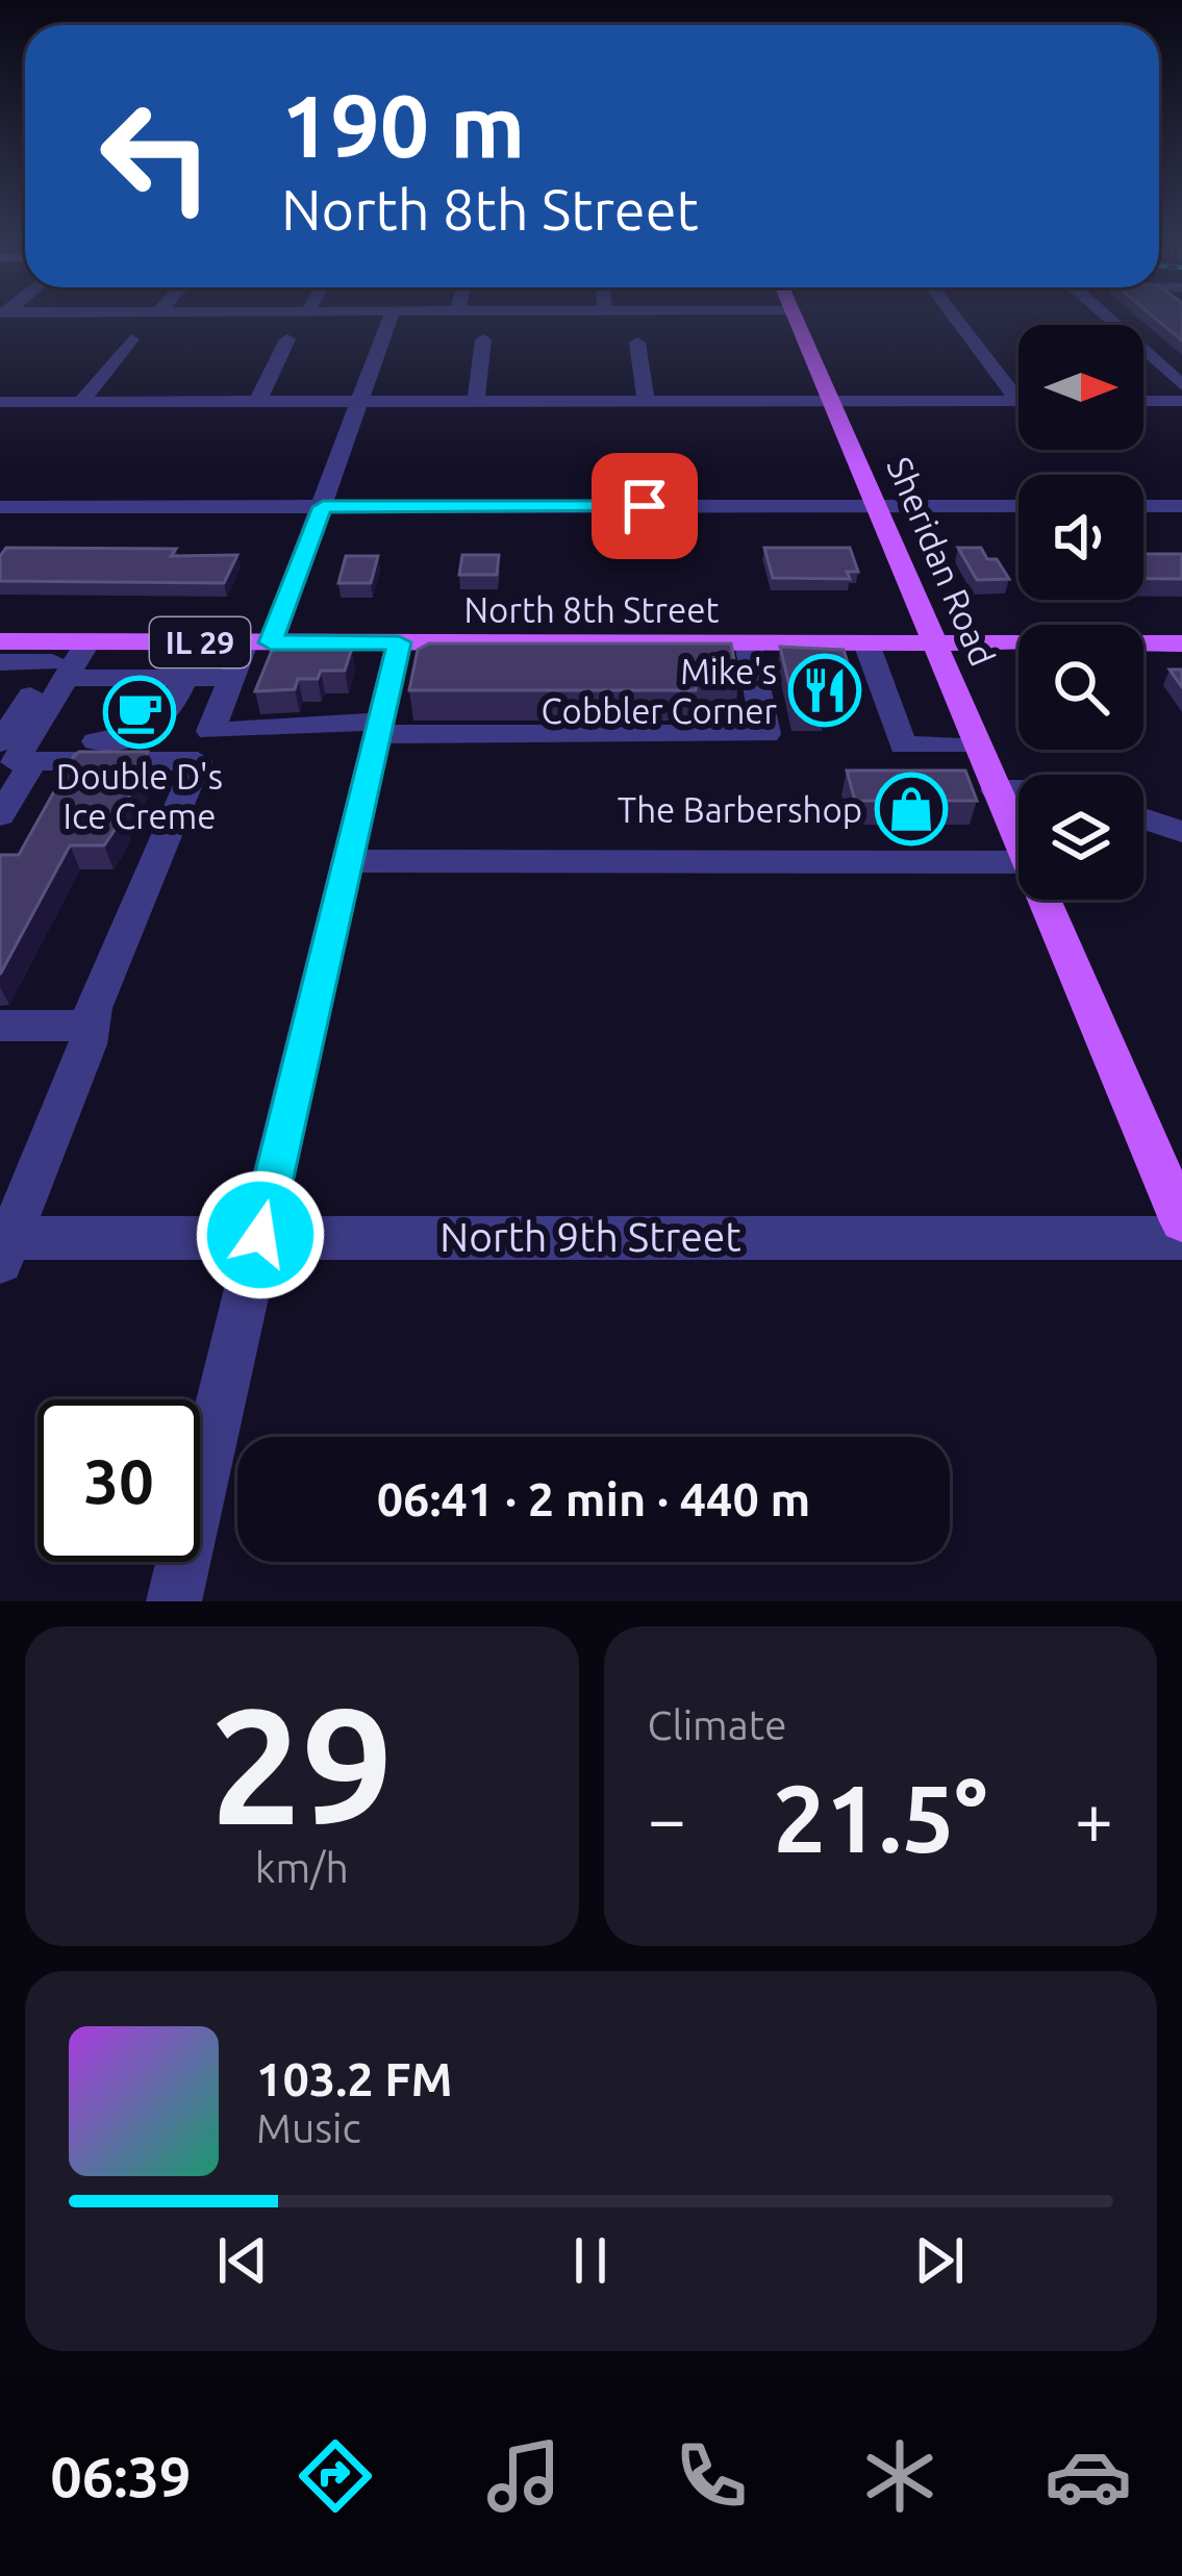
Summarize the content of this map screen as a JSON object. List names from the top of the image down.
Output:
{
  "streets": {
    "main road": ["Sheridan Road", "North 8th Street", "IL 29"],
    "street": ["North 9th Street"]
  },
  "crossings": [
    ["Sheridan Road", "North 8th Street"]
  ],
  "places": {
    "restaurant": ["Mike's Cobbler Corner"],
    "cafe": ["Double D's Ice Creme"],
    "shop": ["The Barbershop"]
  },
  "north": "right",
  "page": {
    "turn": ["190 m", "North 8th Street"],
    "limit": "30",
    "trip": "06:41 · 2 min · 440 m",
    "tile": [
      ["29", "km/h"],
      "Climate"
    ],
    "heat": ["−", "21.5°", "+"],
    "song": ["103.2 FM", "Music"],
    "tabs": "06:39"
  }
}
